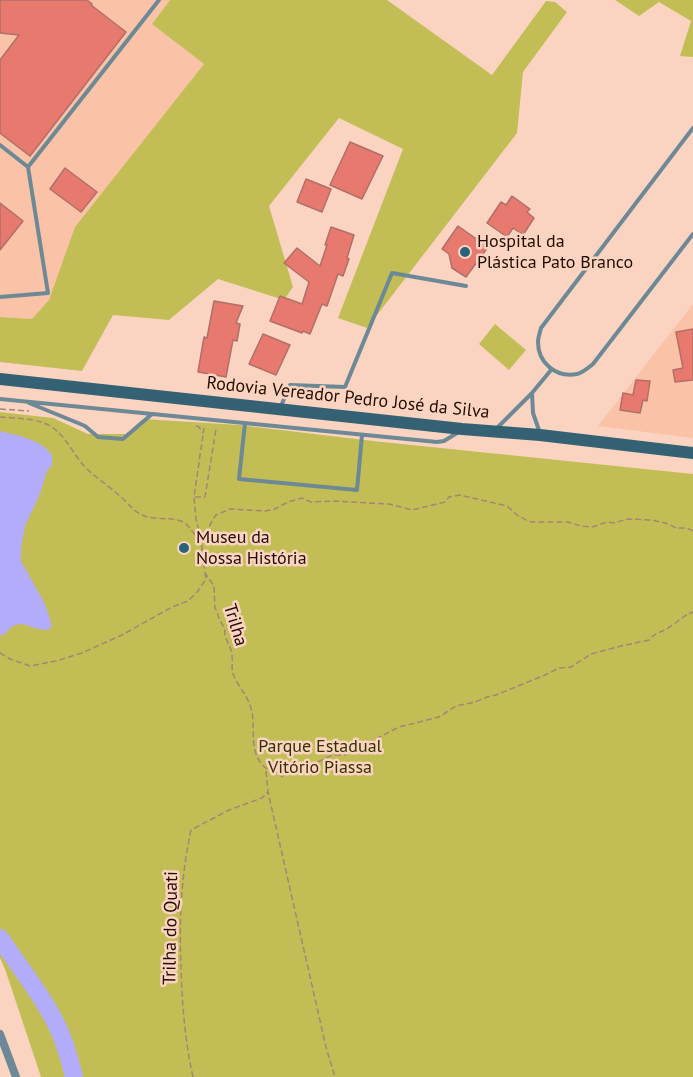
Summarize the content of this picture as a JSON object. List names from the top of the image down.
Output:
{
  "streets": {
    "main road": ["Rodovia Vereador Pedro José da Silva"],
    "path": ["Trilha", "Trilha do Quati"]
  },
  "parks": ["Parque Estadual Vitório Piassa"],
  "places": ["Hospital da Plástica Pato Branco", "Museu da Nossa História"]
}
